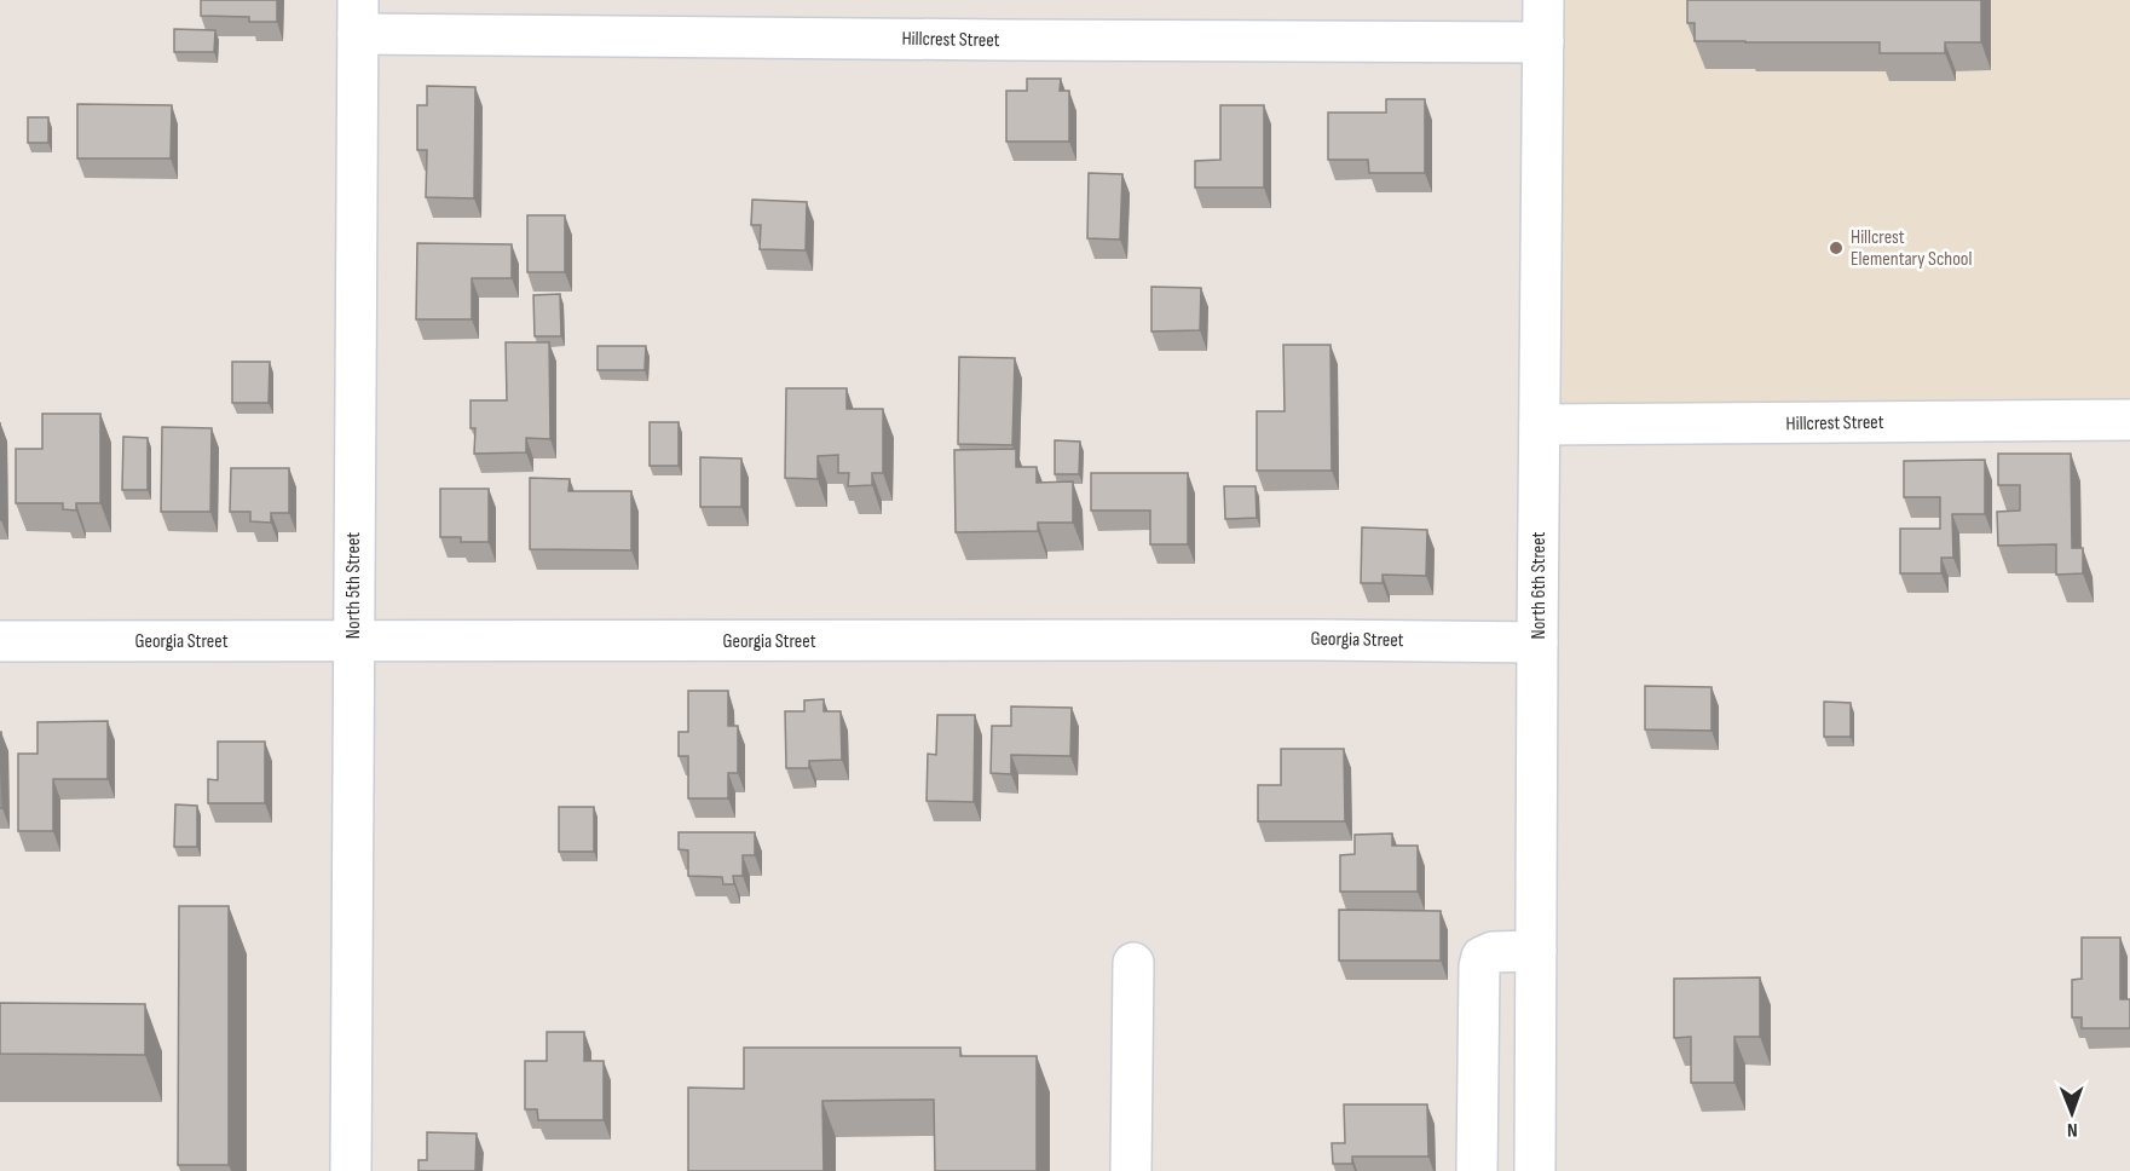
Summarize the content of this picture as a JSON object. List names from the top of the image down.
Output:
{
  "streets": {
    "street": [
      "Hillcrest Street",
      "North 5th Street",
      "North 6th Street",
      "Georgia Street"
    ]
  },
  "crossings": [
    ["Hillcrest Street", "North 5th Street"],
    ["Hillcrest Street", "North 6th Street"],
    ["North 5th Street", "Georgia Street"],
    ["North 6th Street", "Georgia Street"]
  ],
  "places": ["Hillcrest Elementary School"],
  "north": "bottom"
}
